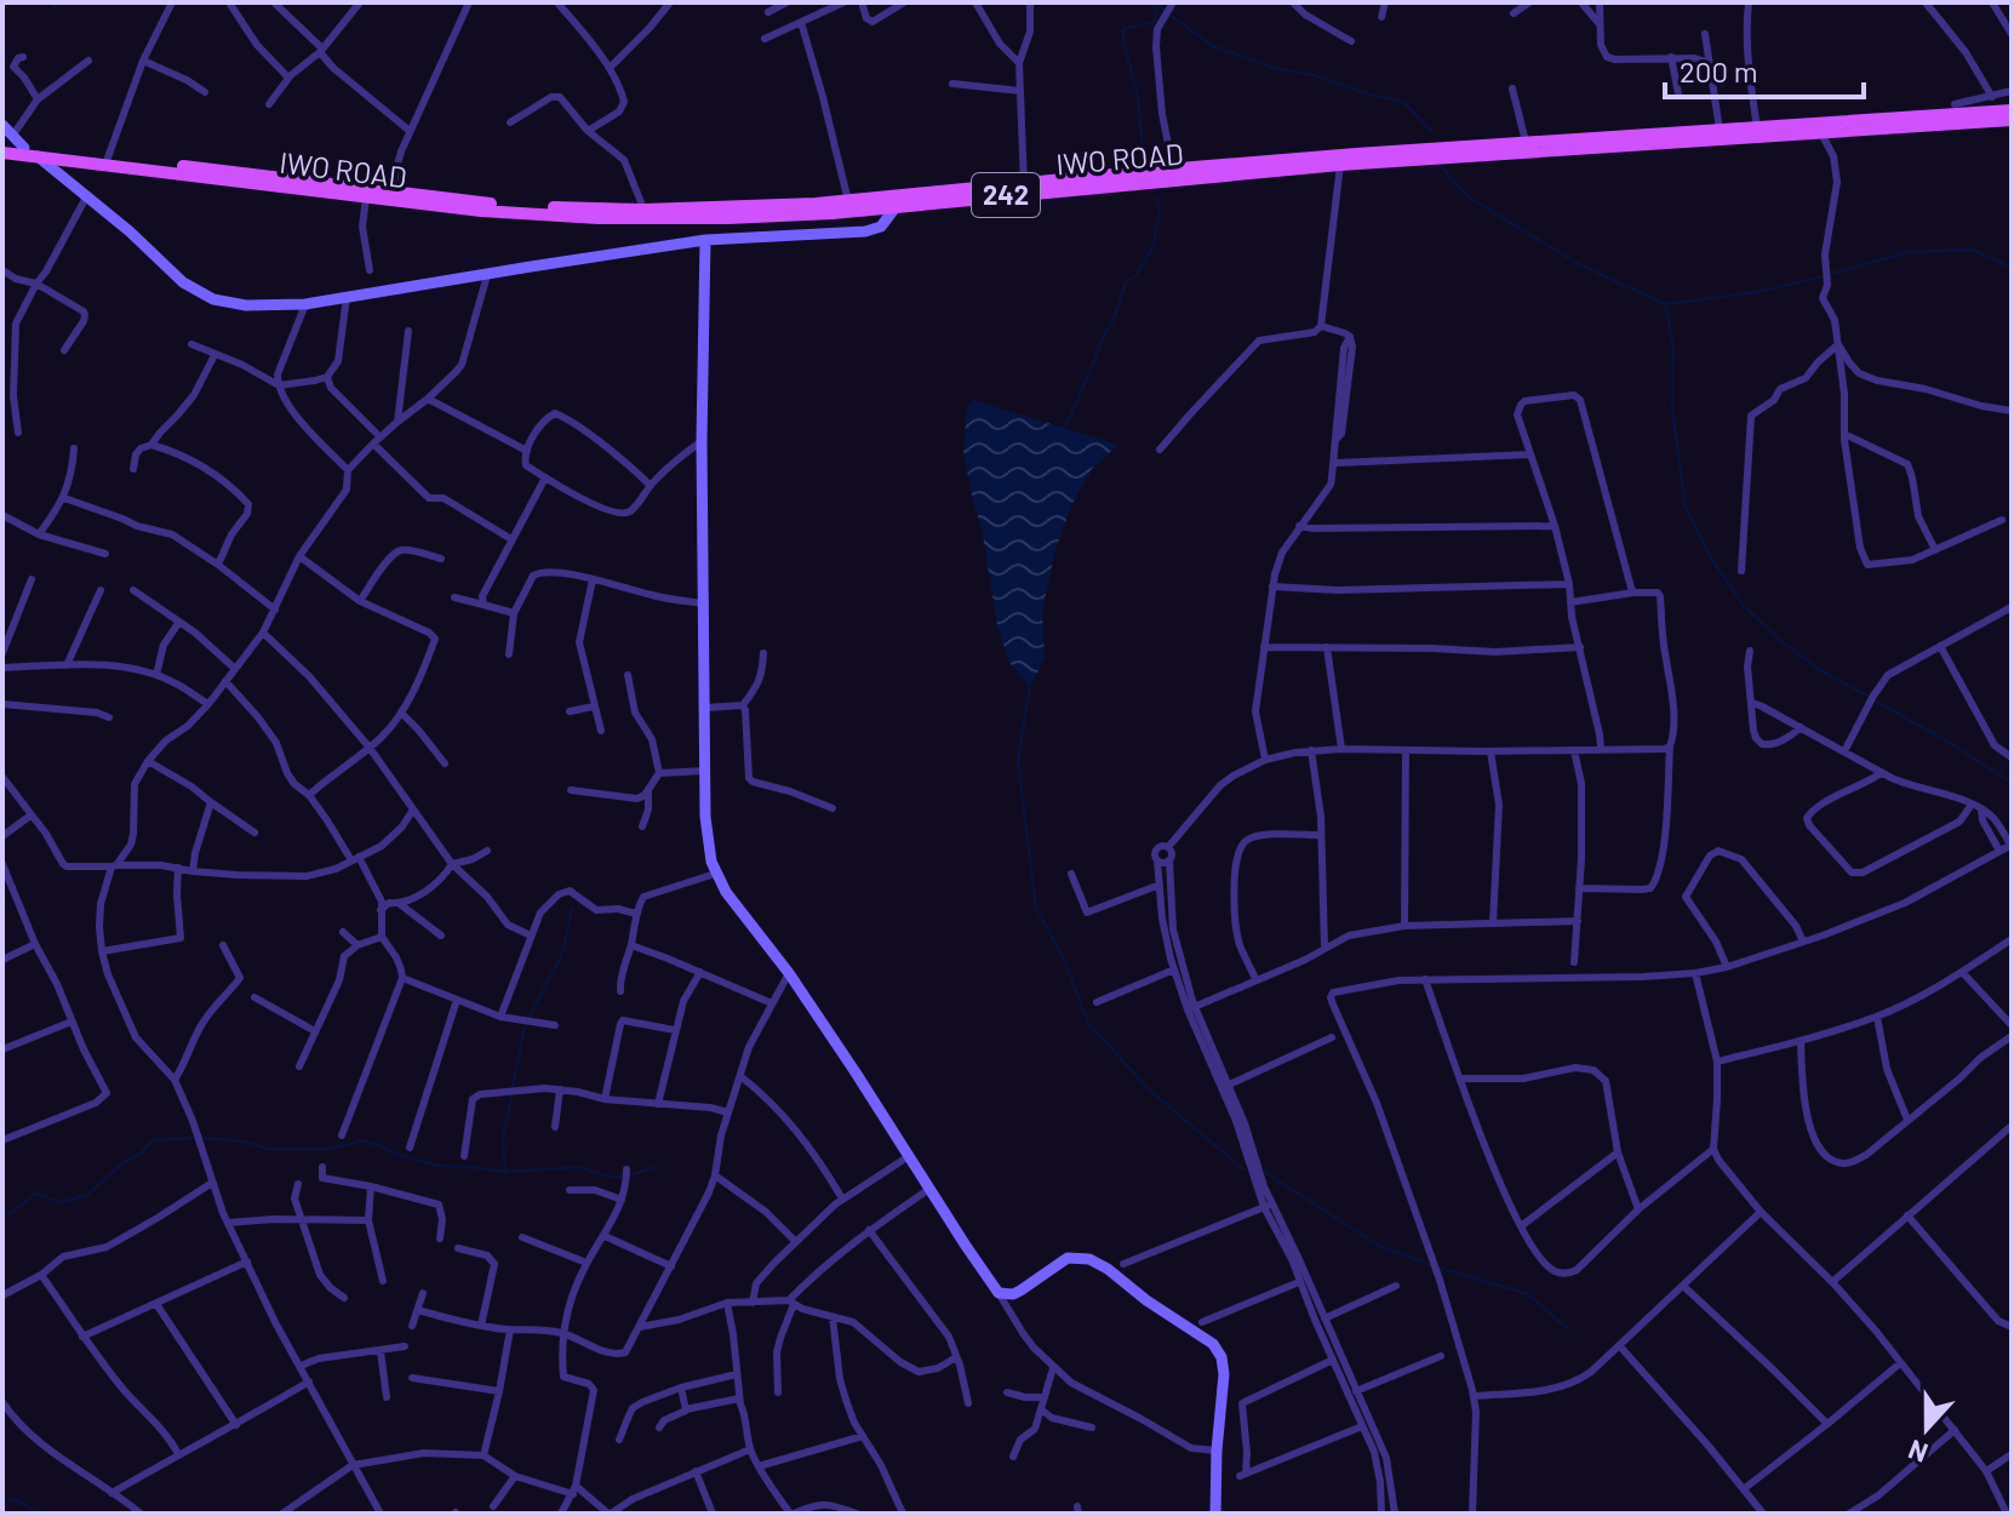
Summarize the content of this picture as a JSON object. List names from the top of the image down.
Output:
{
  "streets": {
    "main road": ["IWO ROAD", "242"]
  },
  "scale_bar": "200 m",
  "north": "bottom"
}
